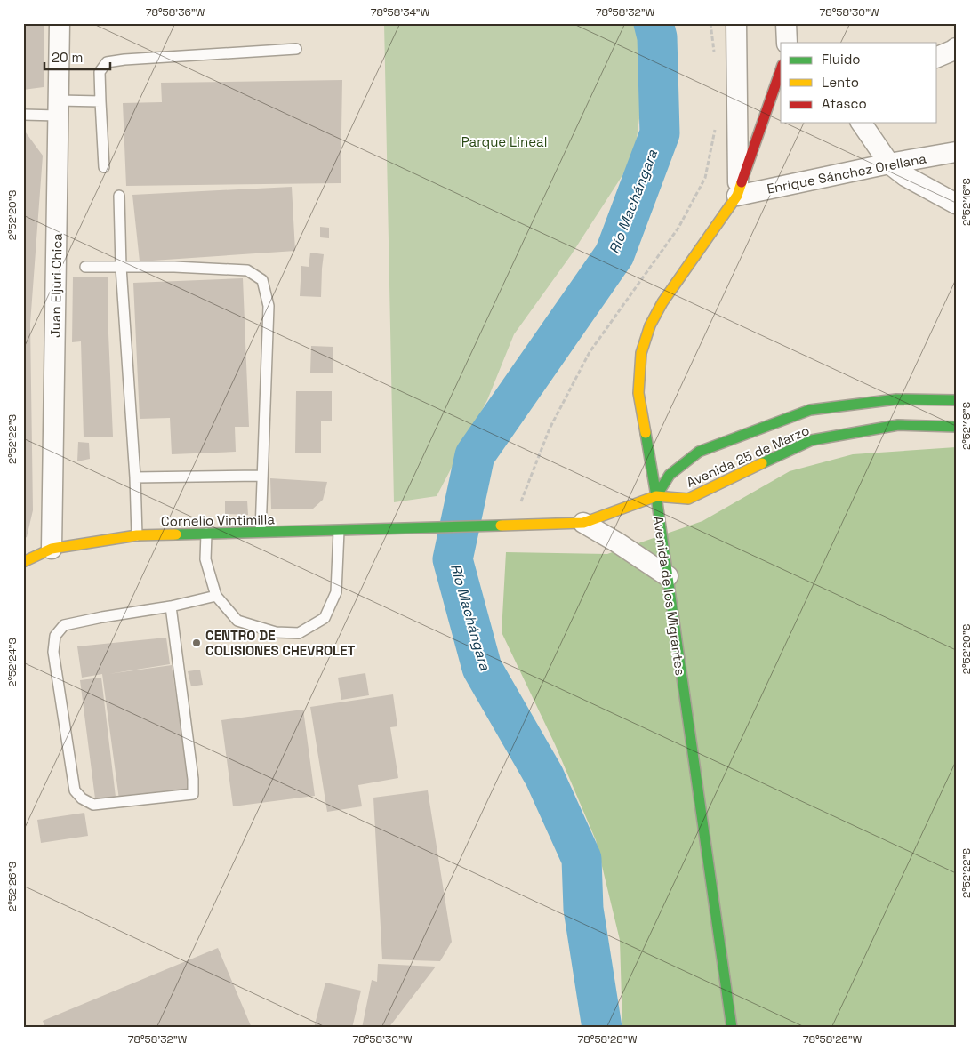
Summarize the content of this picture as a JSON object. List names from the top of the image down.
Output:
{
  "streets": {
    "main road": ["Avenida 25 de Marzo", "Cornelio Vintimilla", "Avenida de los Migrantes"],
    "street": ["Enrique Sánchez Orellana", "Juan Eljuri Chica"]
  },
  "crossings": [
    ["Enrique Sánchez Orellana", "Avenida de los Migrantes"],
    ["Juan Eljuri Chica", "Cornelio Vintimilla"],
    ["Avenida 25 de Marzo", "Cornelio Vintimilla"],
    ["Avenida 25 de Marzo", "Avenida de los Migrantes"]
  ],
  "water": ["Río Machángara"],
  "parks": ["Parque Lineal"],
  "places": ["CENTRO DE COLISIONES CHEVROLET"],
  "legend": ["Fluido", "Lento", "Atasco"],
  "scale_bar": "20 m",
  "coordinates": [
    "78°58'36\"W",
    "78°58'34\"W",
    "78°58'32\"W",
    "78°58'30\"W",
    "2°52'16\"S",
    "2°52'20\"S",
    "2°52'18\"S",
    "2°52'22\"S",
    "2°52'24\"S",
    "2°52'26\"S",
    "78°58'28\"W",
    "78°58'26\"W"
  ]
}
